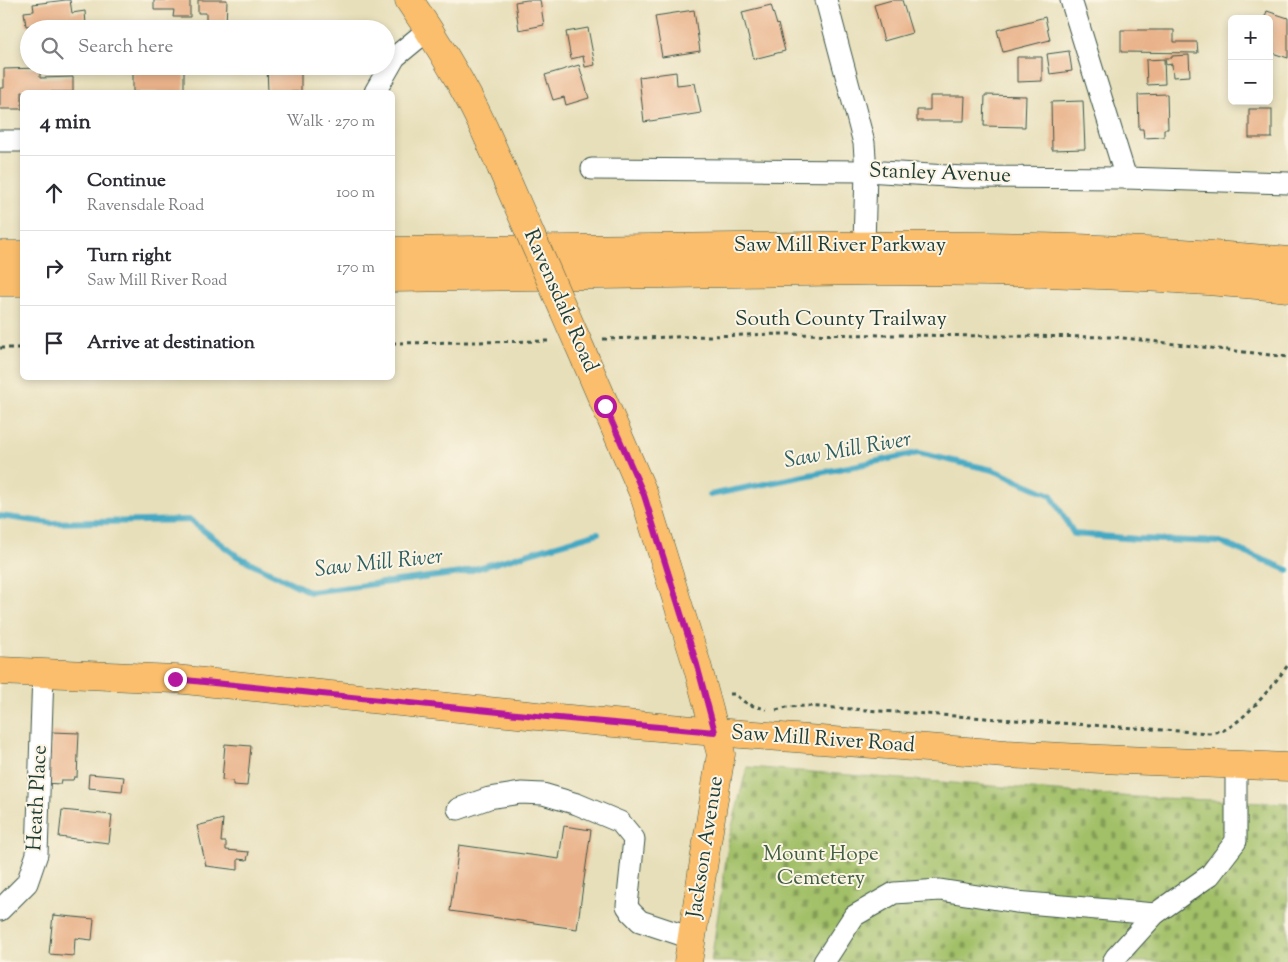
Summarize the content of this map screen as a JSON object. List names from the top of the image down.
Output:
{
  "streets": {
    "main road": [
      "Saw Mill River Parkway",
      "Ravensdale Road",
      "Saw Mill River Road",
      "Jackson Avenue"
    ],
    "street": ["Stanley Avenue", "Heath Place"],
    "path": ["South County Trailway"]
  },
  "crossings": [
    ["Ravensdale Road", "South County Trailway"],
    ["Ravensdale Road", "Saw Mill River Road"],
    ["Ravensdale Road", "Jackson Avenue"],
    ["Saw Mill River Road", "Heath Place"],
    ["Saw Mill River Road", "Jackson Avenue"]
  ],
  "water": ["Saw Mill River"],
  "parks": ["Mount Hope Cemetery"],
  "page": {
    "map_buttons": ["+", "−"],
    "search": "Search here",
    "heading": ["4 min", "Walk · 270 m"],
    "list": [
      ["Continue", "Ravensdale Road", "100 m"],
      ["Turn right", "Saw Mill River Road", "170 m"],
      "Arrive at destination"
    ]
  }
}
